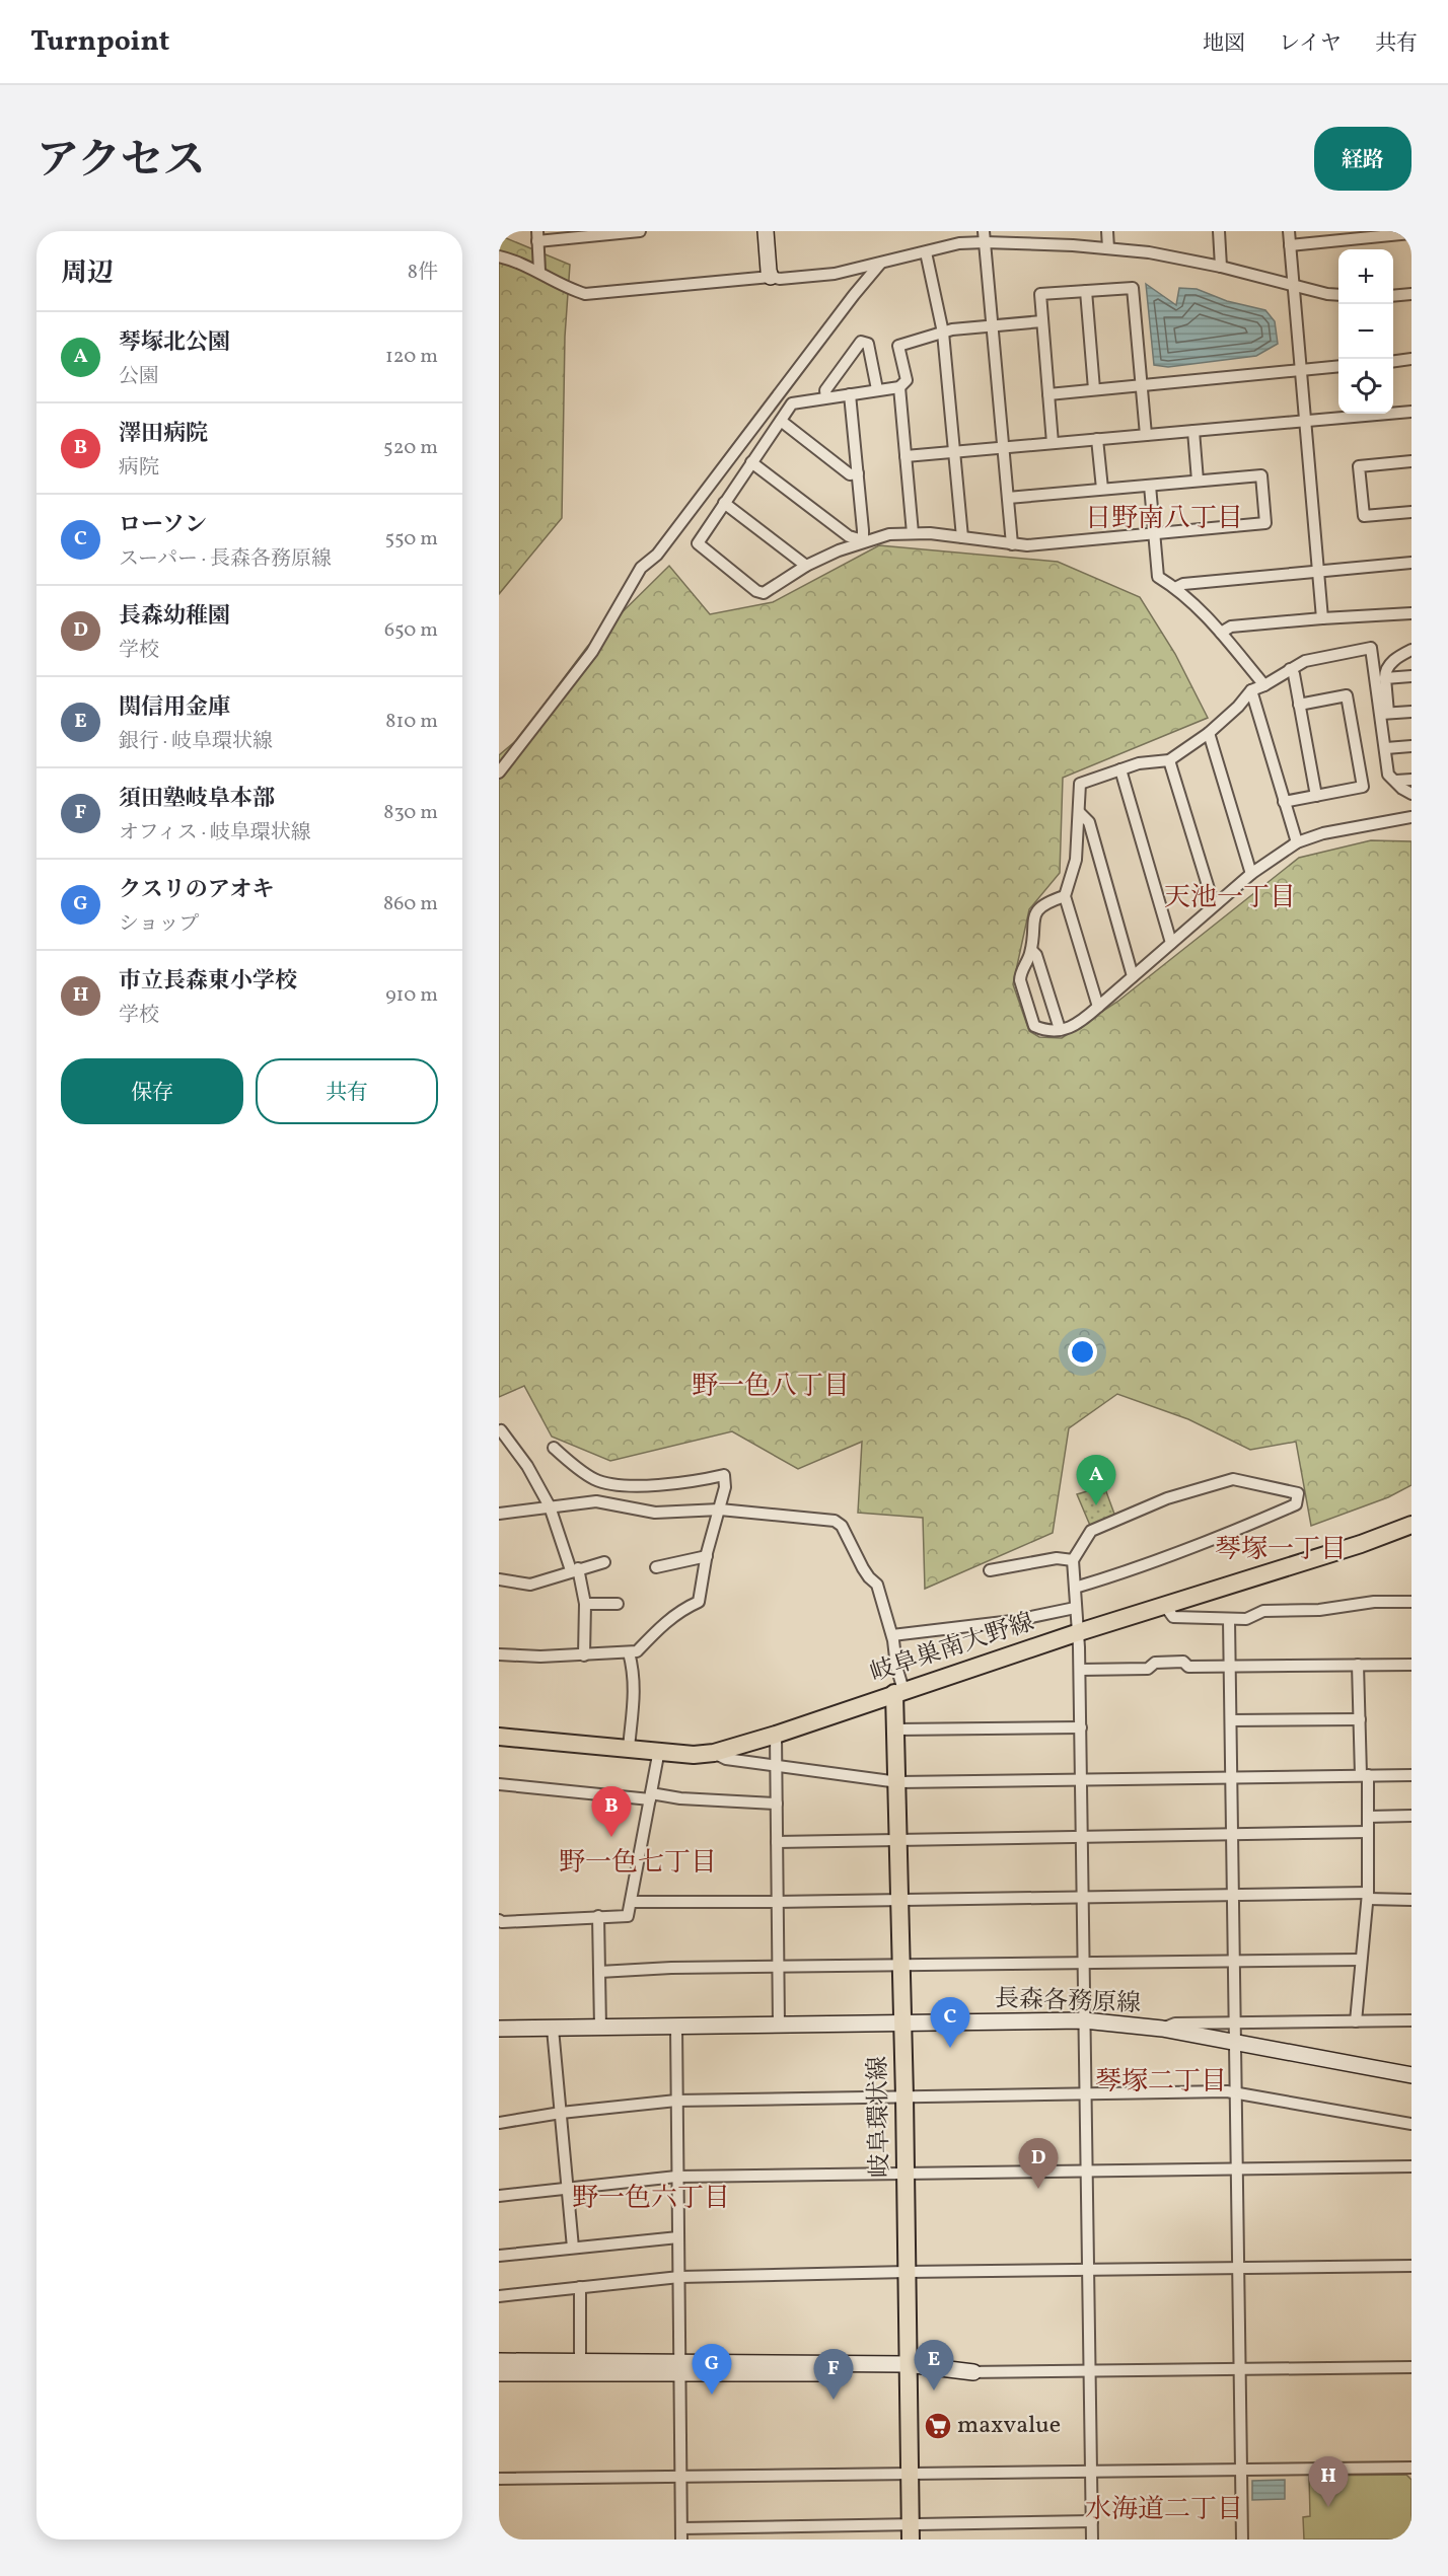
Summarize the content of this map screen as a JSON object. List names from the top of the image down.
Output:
{
  "streets": {
    "main road": ["岐阜巣南大野線", "長森各務原線", "岐阜環状線"]
  },
  "crossings": [
    ["岐阜巣南大野線", "岐阜環状線"],
    ["長森各務原線", "岐阜環状線"]
  ],
  "districts": [
    "日野南八丁目",
    "天池一丁目",
    "野一色八丁目",
    "琴塚一丁目",
    "野一色七丁目",
    "琴塚二丁目",
    "野一色六丁目",
    "水海道二丁目"
  ],
  "places": {
    "supermarket": ["maxvalue"]
  },
  "page": {
    "header": "Turnpoint",
    "nav": ["地図", "レイヤ", "共有"],
    "title": "アクセス",
    "buttons": [
      "経路",
      ["保存", "共有"]
    ],
    "heading": ["周辺", "8件"],
    "map_buttons": ["+", "−"],
    "list": [
      {
        "mark": "A",
        "name": "琴塚北公園",
        "note": "公園",
        "value": "120 m"
      },
      {
        "mark": "B",
        "name": "澤田病院",
        "note": "病院",
        "value": "520 m"
      },
      {
        "mark": "C",
        "name": "ローソン",
        "note": "スーパー · 長森各務原線",
        "value": "550 m"
      },
      {
        "mark": "D",
        "name": "長森幼稚園",
        "note": "学校",
        "value": "650 m"
      },
      {
        "mark": "E",
        "name": "関信用金庫",
        "note": "銀行 · 岐阜環状線",
        "value": "810 m"
      },
      {
        "mark": "F",
        "name": "須田塾岐阜本部",
        "note": "オフィス · 岐阜環状線",
        "value": "830 m"
      },
      {
        "mark": "G",
        "name": "クスリのアオキ",
        "note": "ショップ",
        "value": "860 m"
      },
      {
        "mark": "H",
        "name": "市立長森東小学校",
        "note": "学校",
        "value": "910 m"
      }
    ],
    "pins": [
      "A",
      "B",
      "C",
      "D",
      "E",
      "G",
      "F",
      "H"
    ]
  }
}
